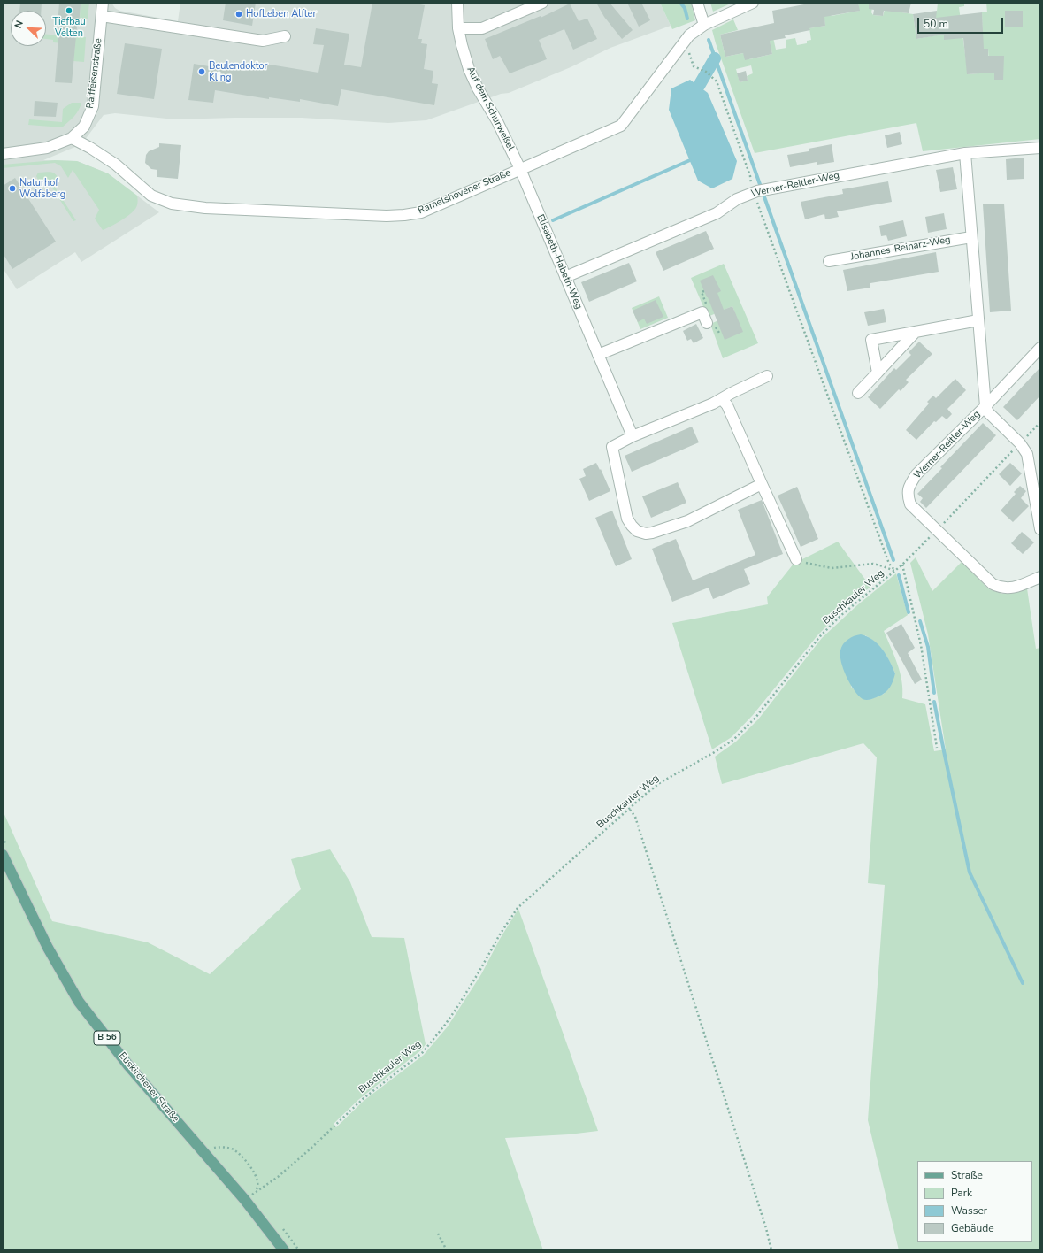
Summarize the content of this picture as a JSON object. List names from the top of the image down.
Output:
{
  "streets": {
    "main road": ["B 56", "Euskirchener Straße"],
    "street": [
      "Raiffeisenstraße",
      "Auf dem Schurweßel",
      "Werner-Reitler-Weg",
      "Ramelshovener Straße",
      "Johannes-Reinarz-Weg",
      "Elisabeth-Habeth-Weg"
    ],
    "path": ["Buschkauler Weg"]
  },
  "crossings": [
    ["Raiffeisenstraße", "Ramelshovener Straße"],
    ["Auf dem Schurweßel", "Ramelshovener Straße"],
    ["Auf dem Schurweßel", "Elisabeth-Habeth-Weg"],
    ["Werner-Reitler-Weg", "Elisabeth-Habeth-Weg"],
    ["Werner-Reitler-Weg", "Buschkauler Weg"],
    ["Ramelshovener Straße", "Elisabeth-Habeth-Weg"]
  ],
  "places": [
    "Tiefbau Velten",
    "HofLeben Alfter",
    "Beulendoktor Kling",
    "Naturhof Wolfsberg"
  ],
  "legend": [
    "Straße",
    "Park",
    "Wasser",
    "Gebäude"
  ],
  "scale_bar": "50 m",
  "north": "top left"
}
